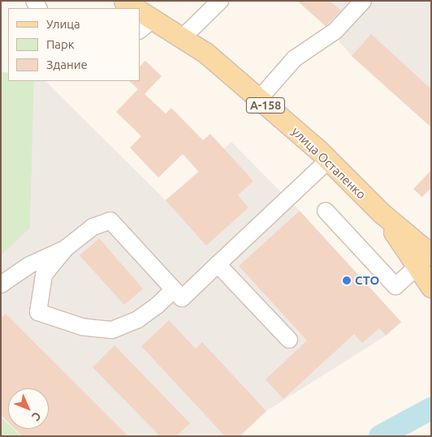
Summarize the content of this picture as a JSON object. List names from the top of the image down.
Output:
{
  "streets": {
    "main road": ["А-158", "улица Остапенко"]
  },
  "places": ["СТО"],
  "legend": ["Улица", "Парк", "Здание"],
  "north": "bottom right"
}
